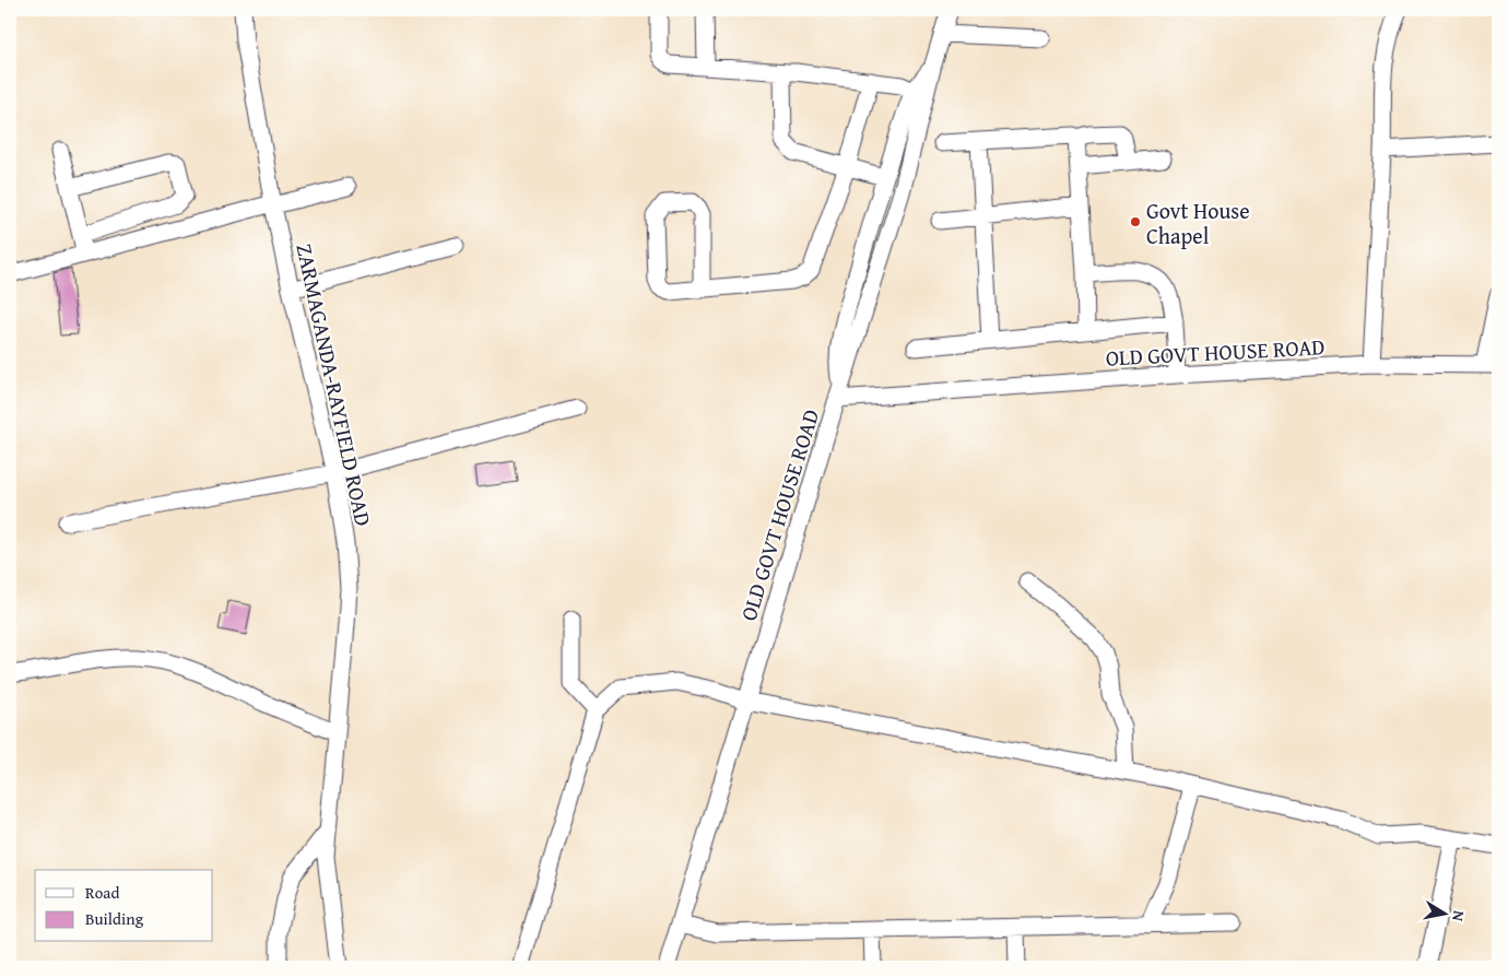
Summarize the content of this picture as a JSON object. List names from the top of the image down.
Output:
{
  "streets": {
    "street": ["OLD GOVT HOUSE ROAD", "ZARMAGANDA-RAYFIELD ROAD"]
  },
  "places": ["Govt House Chapel"],
  "legend": ["Road", "Building"],
  "north": "right"
}
